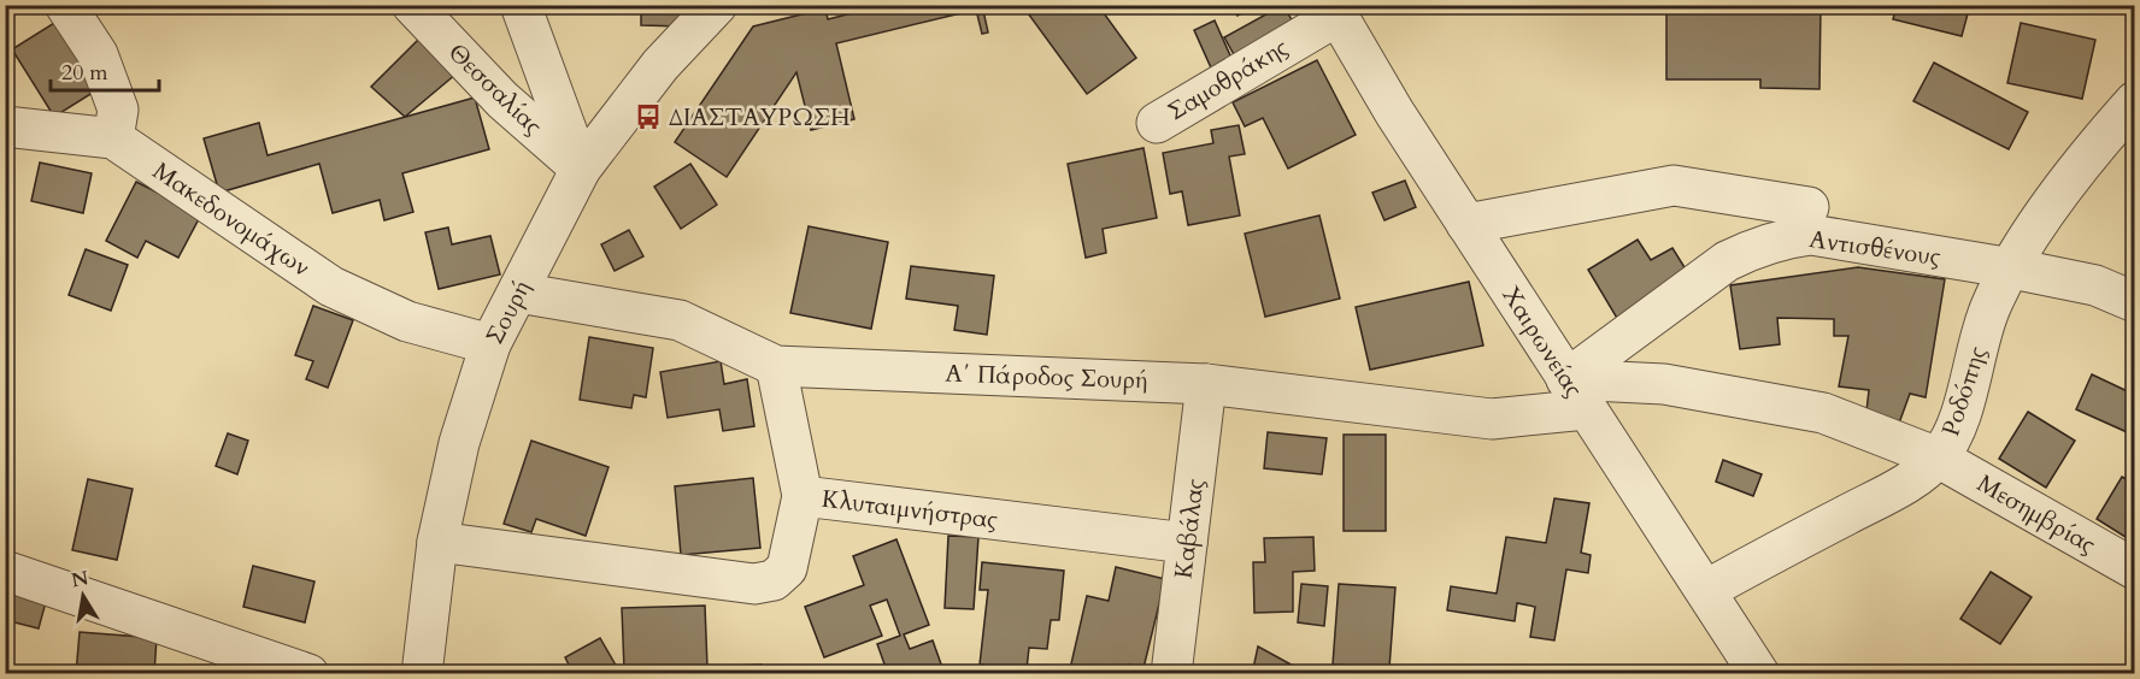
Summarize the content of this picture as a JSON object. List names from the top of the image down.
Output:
{
  "streets": {
    "street": [
      "Σαμοθράκης",
      "Θεσσαλίας",
      "Μακεδονομάχων",
      "Αντισθένους",
      "Σουρή",
      "Χαιρωνείας",
      "Α΄ Πάροδος Σουρή",
      "Ροδόπης",
      "Κλυταιμνήστρας",
      "Μεσημβρίας",
      "Καβάλας"
    ]
  },
  "crossings": [
    ["Σαμοθράκης", "Χαιρωνείας"],
    ["Θεσσαλίας", "Σουρή"],
    ["Μακεδονομάχων", "Σουρή"],
    ["Αντισθένους", "Χαιρωνείας"],
    ["Αντισθένους", "Α΄ Πάροδος Σουρή"],
    ["Αντισθένους", "Ροδόπης"],
    ["Αντισθένους", "Μεσημβρίας"],
    ["Σουρή", "Α΄ Πάροδος Σουρή"],
    ["Σουρή", "Κλυταιμνήστρας"],
    ["Χαιρωνείας", "Α΄ Πάροδος Σουρή"],
    ["Χαιρωνείας", "Ροδόπης"],
    ["Χαιρωνείας", "Μεσημβρίας"],
    ["Α΄ Πάροδος Σουρή", "Μεσημβρίας"],
    ["Α΄ Πάροδος Σουρή", "Καβάλας"],
    ["Ροδόπης", "Μεσημβρίας"],
    ["Κλυταιμνήστρας", "Καβάλας"]
  ],
  "places": {
    "bus stop": ["ΔΙΑΣΤΑΥΡΩΣΗ"]
  },
  "scale_bar": "20 m",
  "north": "top"
}
